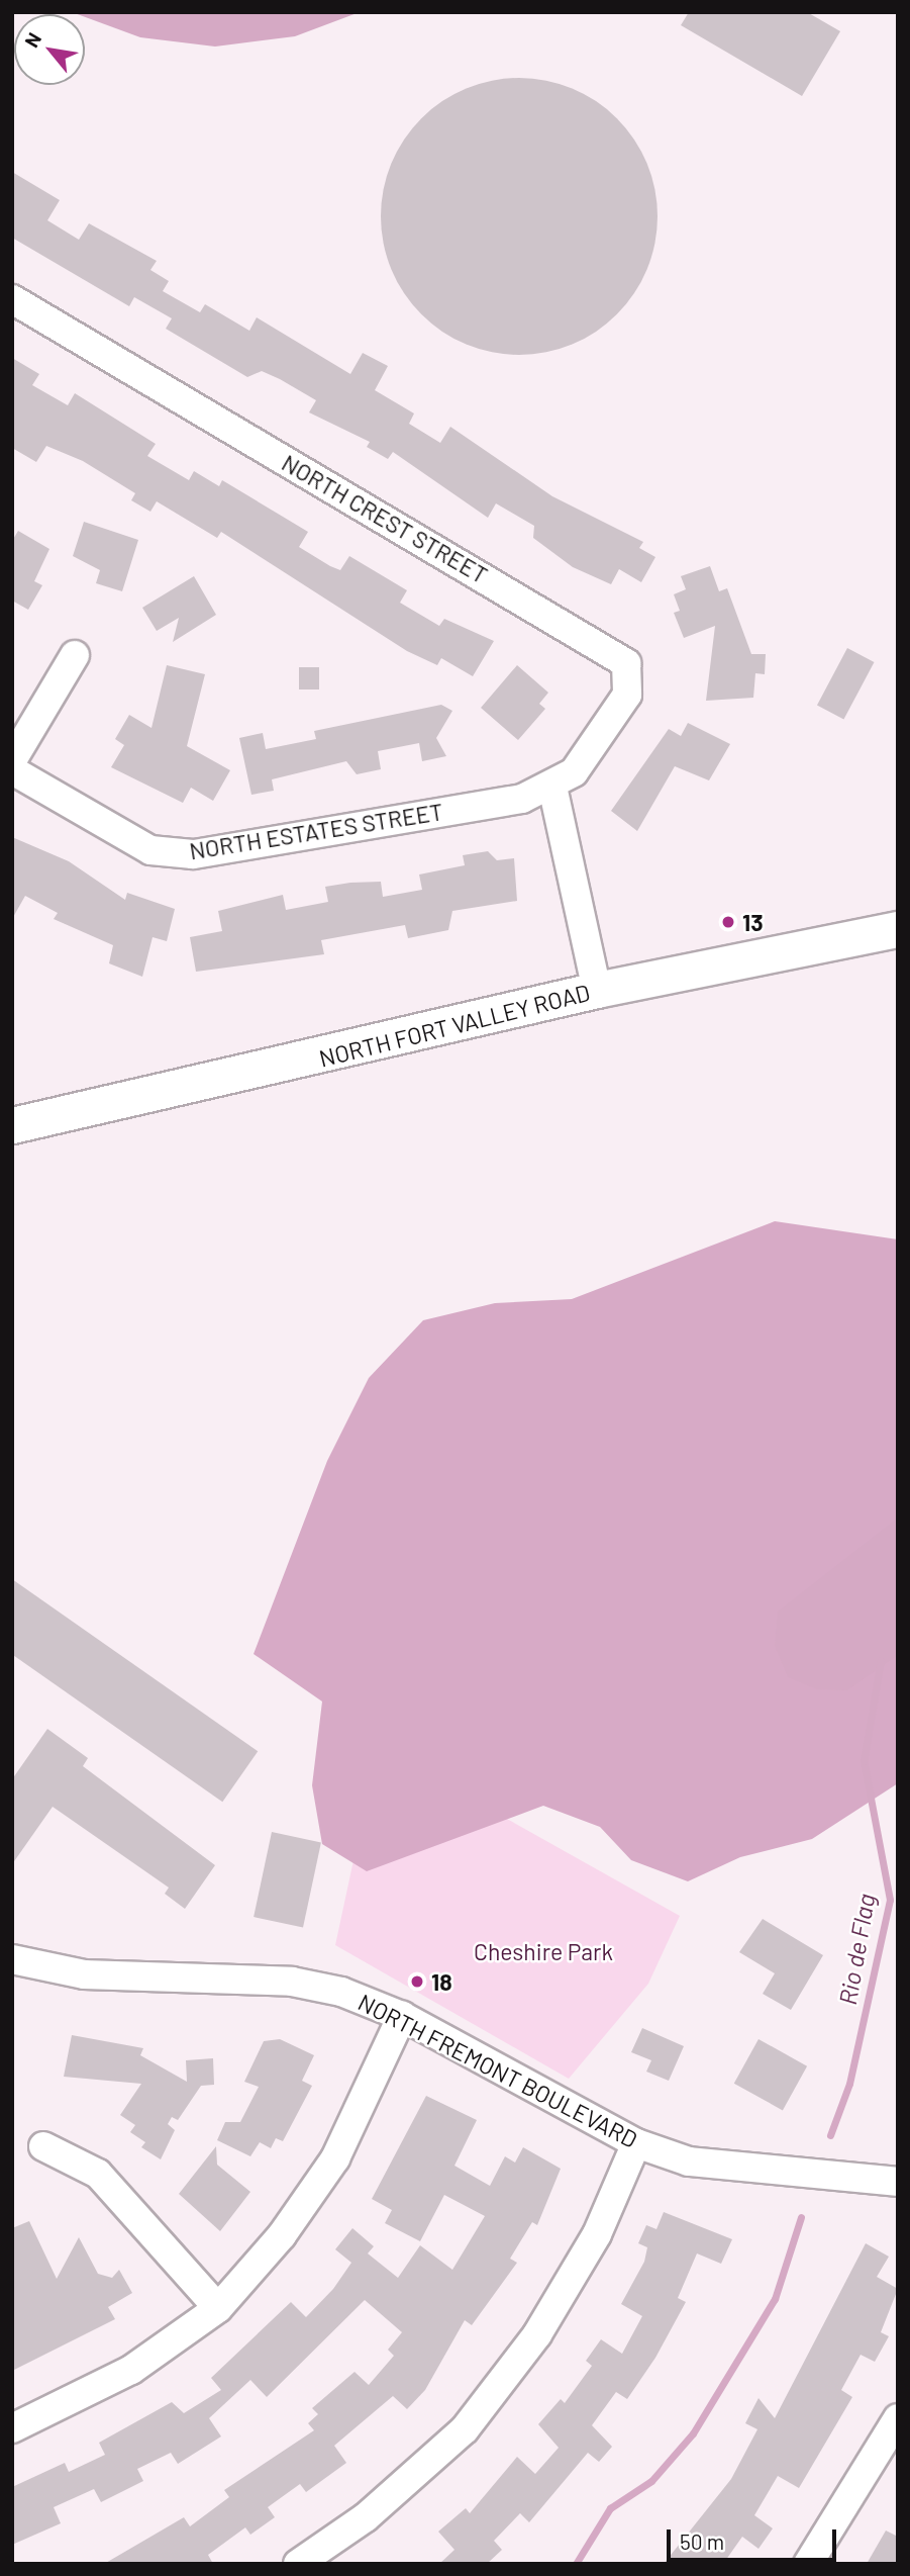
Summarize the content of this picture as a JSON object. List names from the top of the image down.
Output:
{
  "streets": {
    "main road": ["NORTH FORT VALLEY ROAD"],
    "street": ["NORTH CREST STREET", "NORTH ESTATES STREET", "NORTH FREMONT BOULEVARD"]
  },
  "crossings": [
    ["NORTH CREST STREET", "NORTH ESTATES STREET"]
  ],
  "water": ["Rio de Flag"],
  "parks": ["Cheshire Park"],
  "places": ["13", "18"],
  "scale_bar": "50 m",
  "north": "top left"
}
